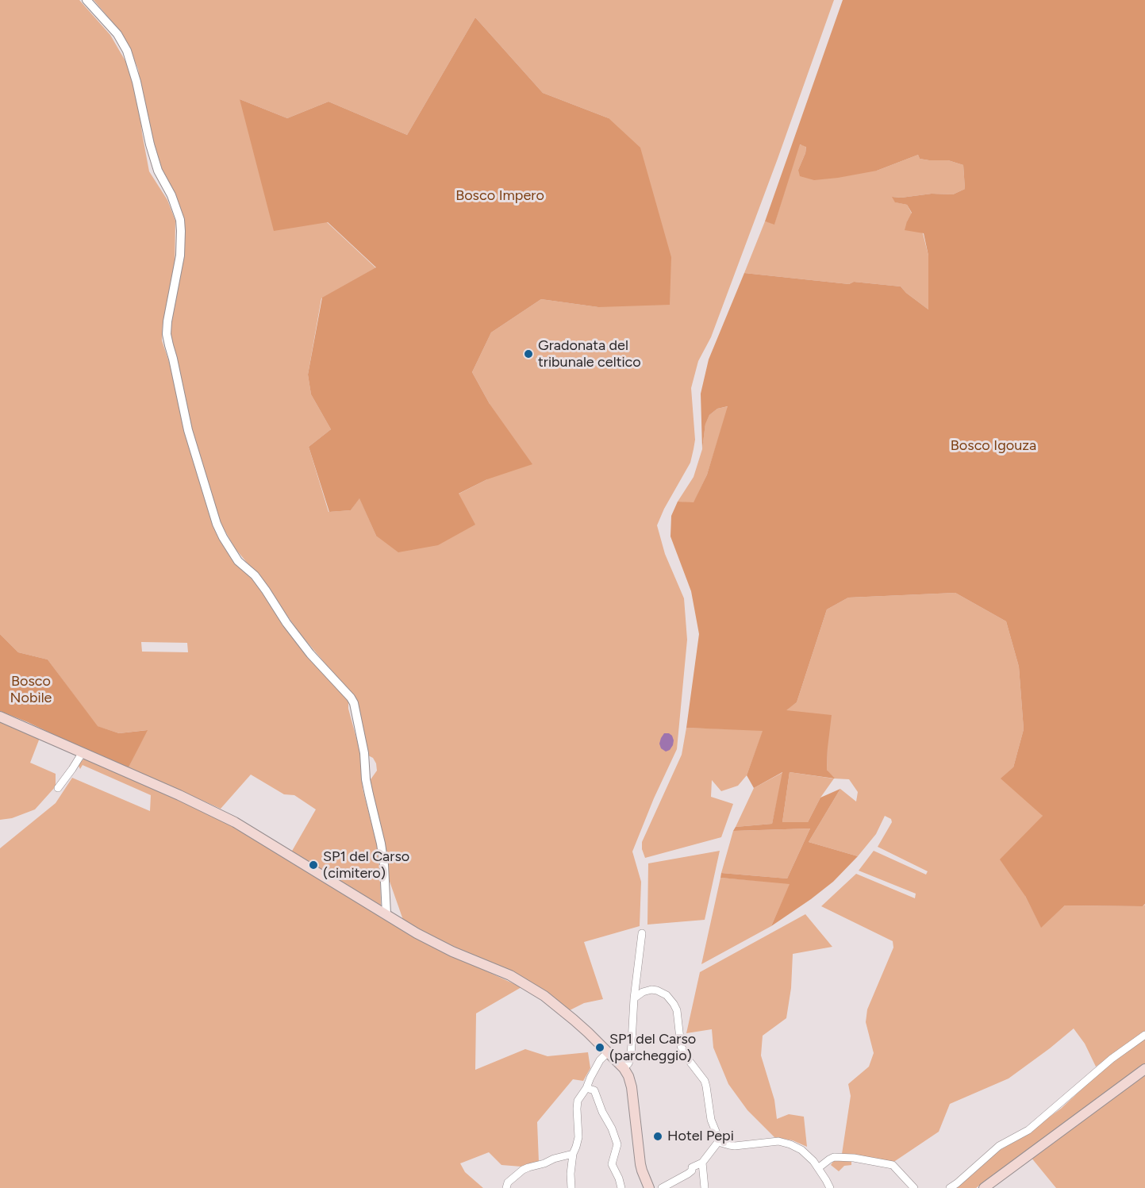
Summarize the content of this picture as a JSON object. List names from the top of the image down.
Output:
{
  "parks": ["Bosco Impero", "Bosco Igouza", "Bosco Nobile"],
  "places": [
    "Gradonata del tribunale celtico",
    "SP1 del Carso (cimitero)",
    "SP1 del Carso (parcheggio)",
    "Hotel Pepi"
  ]
}
